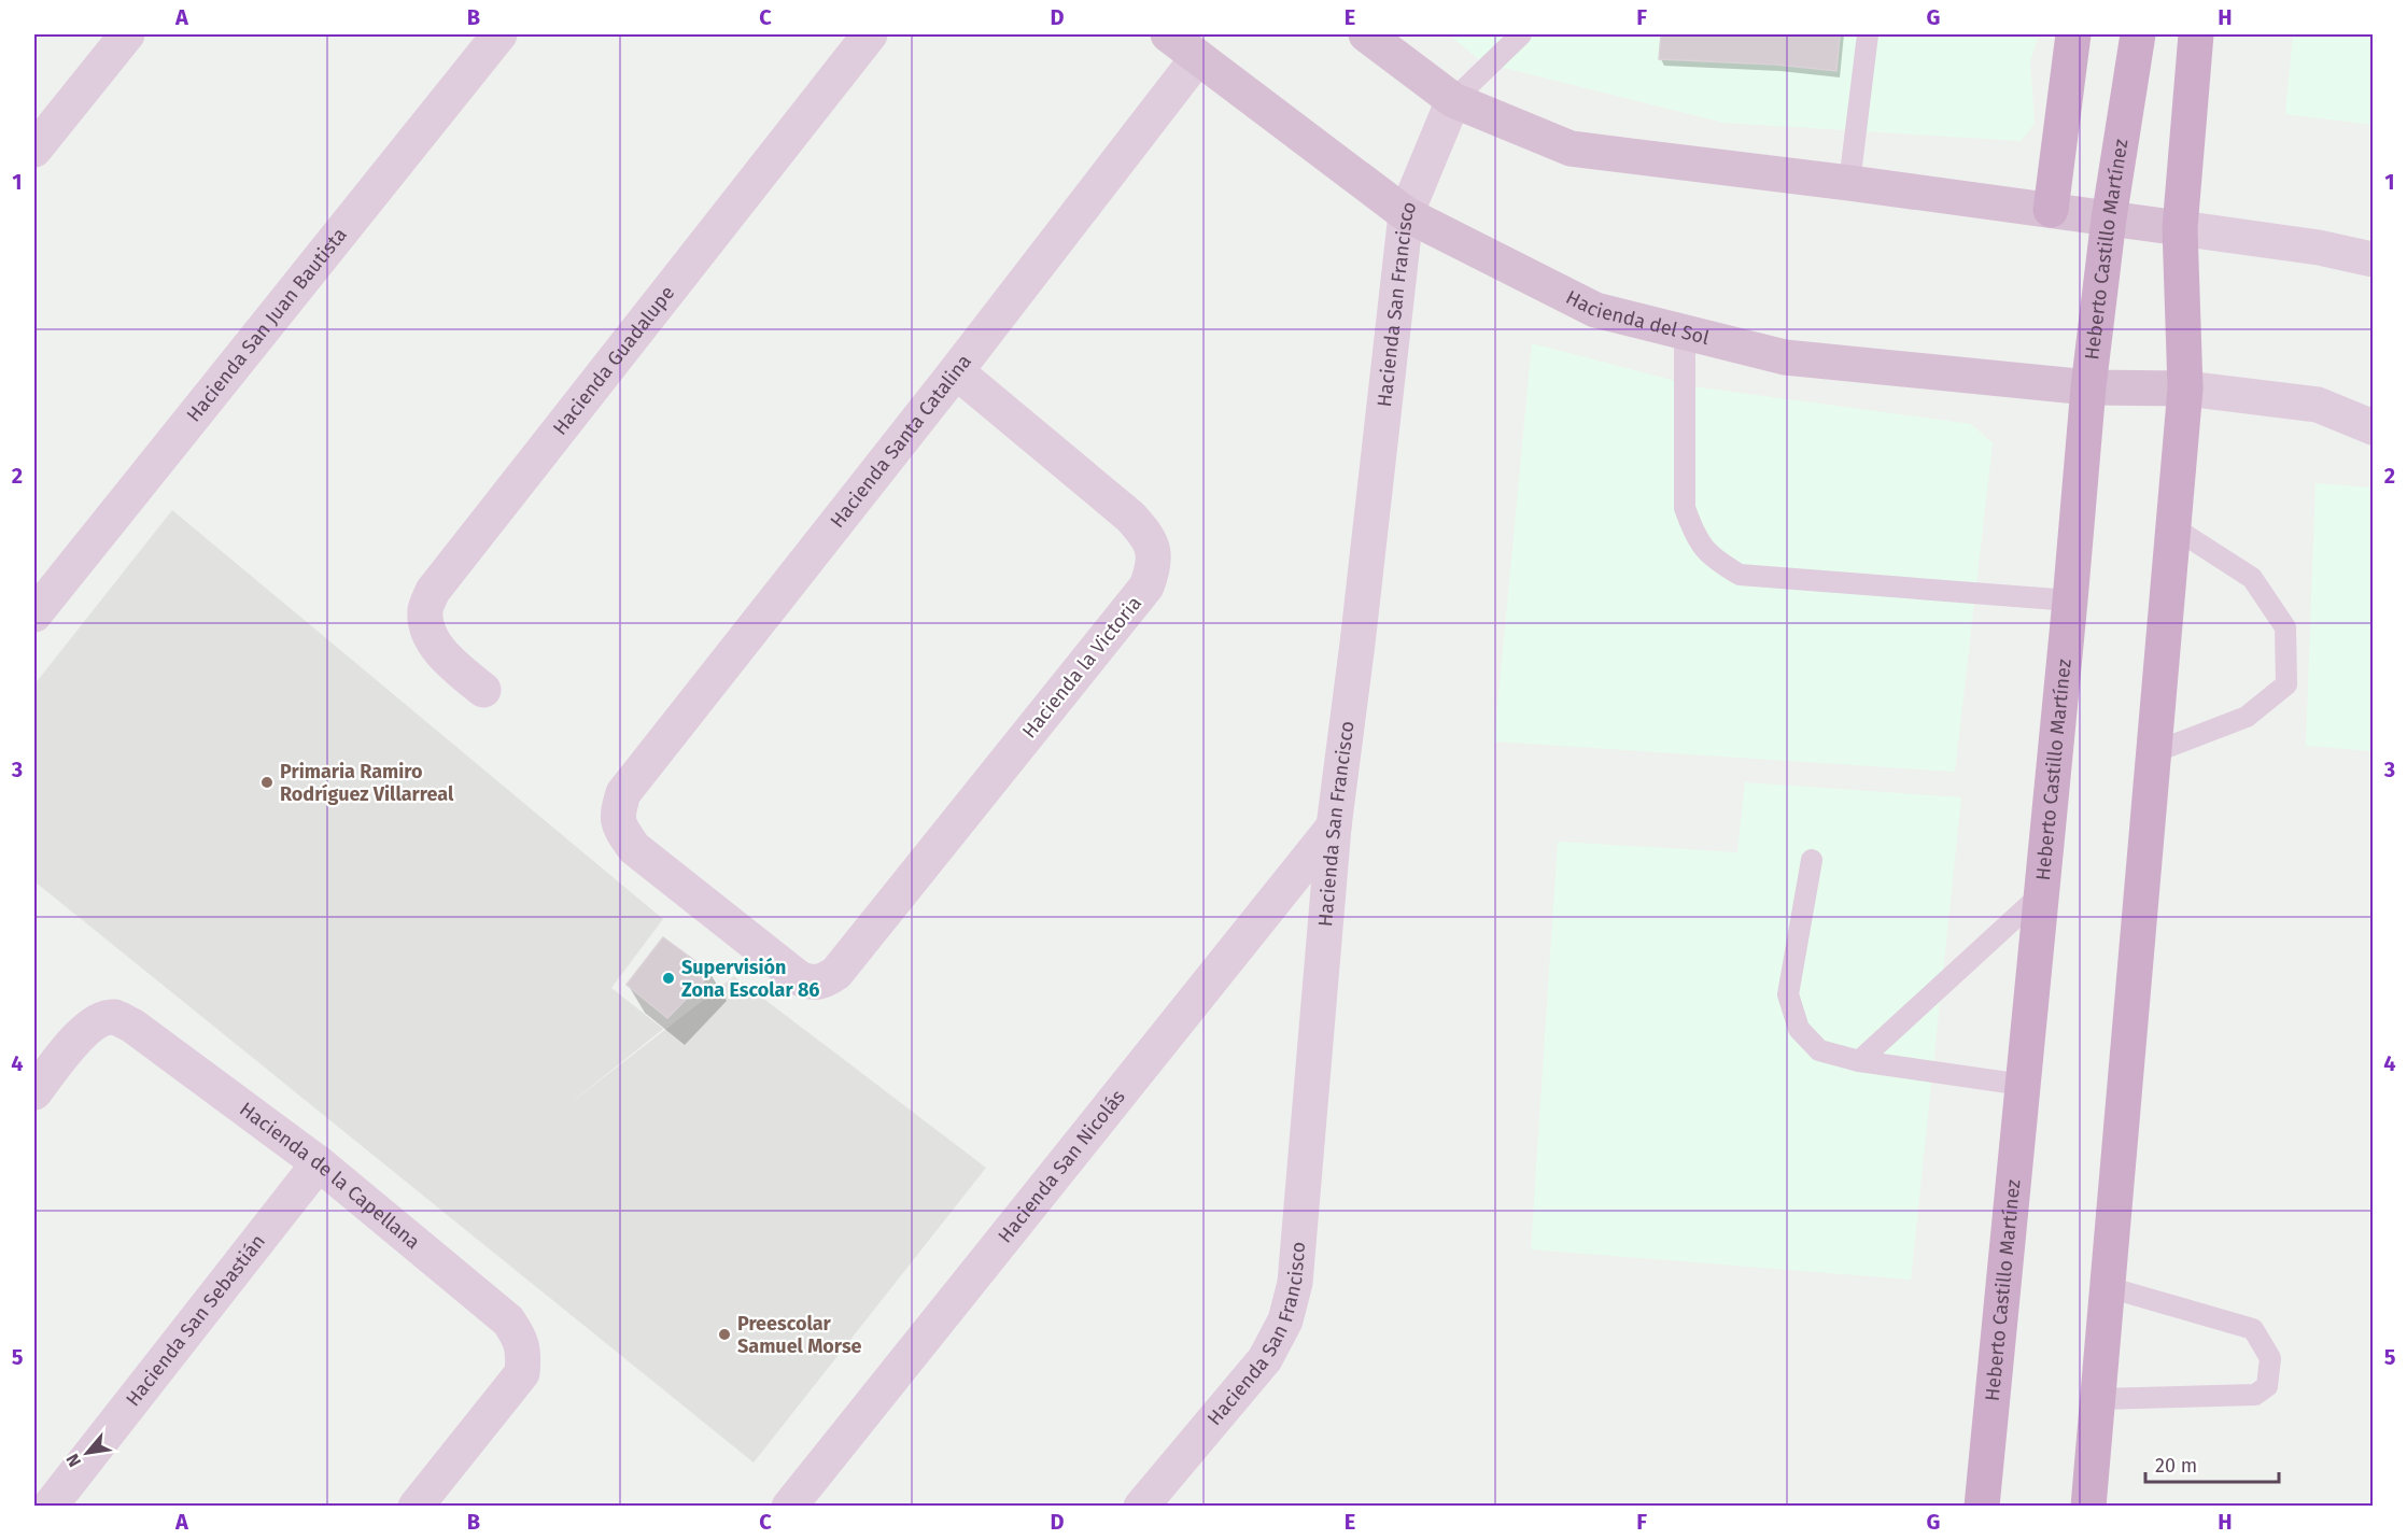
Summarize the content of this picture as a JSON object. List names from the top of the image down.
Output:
{
  "streets": {
    "main road": ["Heberto Castillo Martínez"],
    "street": [
      "Hacienda San Francisco",
      "Hacienda del Sol",
      "Hacienda San Juan Bautista",
      "Hacienda Guadalupe",
      "Hacienda Santa Catalina",
      "Hacienda la Victoria",
      "Hacienda San Nicolás",
      "Hacienda de la Capellana",
      "Hacienda San Sebastián"
    ]
  },
  "crossings": [
    ["Heberto Castillo Martínez", "Hacienda del Sol"],
    ["Hacienda San Francisco", "Hacienda del Sol"],
    ["Hacienda San Francisco", "Hacienda San Nicolás"],
    ["Hacienda del Sol", "Hacienda Santa Catalina"],
    ["Hacienda Santa Catalina", "Hacienda la Victoria"],
    ["Hacienda de la Capellana", "Hacienda San Sebastián"]
  ],
  "places": ["Primaria Ramiro Rodríguez Villarreal", "Supervisión Zona Escolar 86", "Preescolar Samuel Morse"],
  "scale_bar": "20 m",
  "north": "bottom left",
  "grid": {
    "columns": [
      "A",
      "B",
      "C",
      "D",
      "E",
      "F",
      "G",
      "H"
    ],
    "rows": [
      "1",
      "2",
      "3",
      "4",
      "5"
    ]
  }
}
